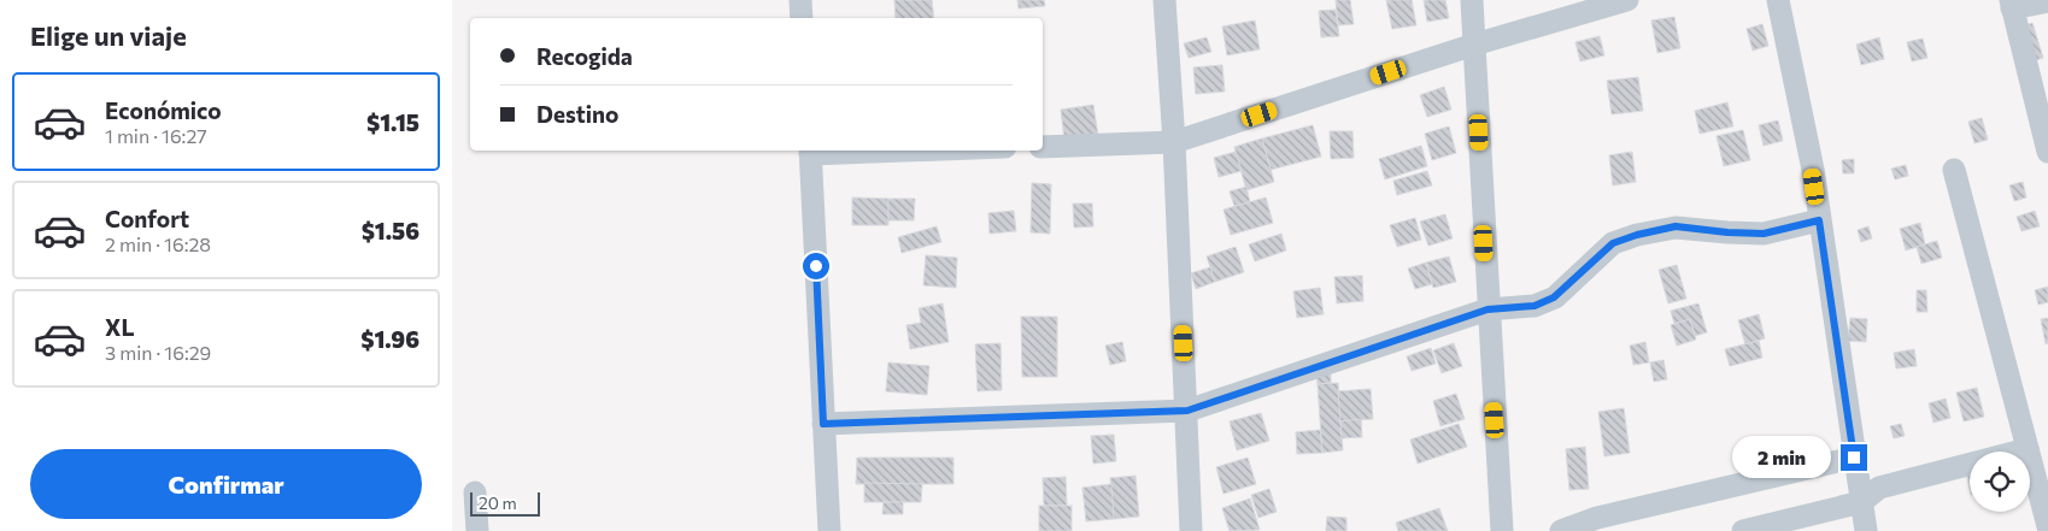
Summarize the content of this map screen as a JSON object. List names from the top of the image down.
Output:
{
  "scale_bar": "20 m",
  "page": {
    "heading": "Elige un viaje",
    "banner": ["Recogida", "Destino"],
    "list": [
      {
        "name": "Económico",
        "note": "1 min · 16:27",
        "value": "$1.15"
      },
      {
        "name": "Confort",
        "note": "2 min · 16:28",
        "value": "$1.56"
      },
      {
        "name": "XL",
        "note": "3 min · 16:29",
        "value": "$1.96"
      }
    ],
    "bubble": "2 min",
    "buttons": "Confirmar",
    "scale": "20 m"
  }
}
